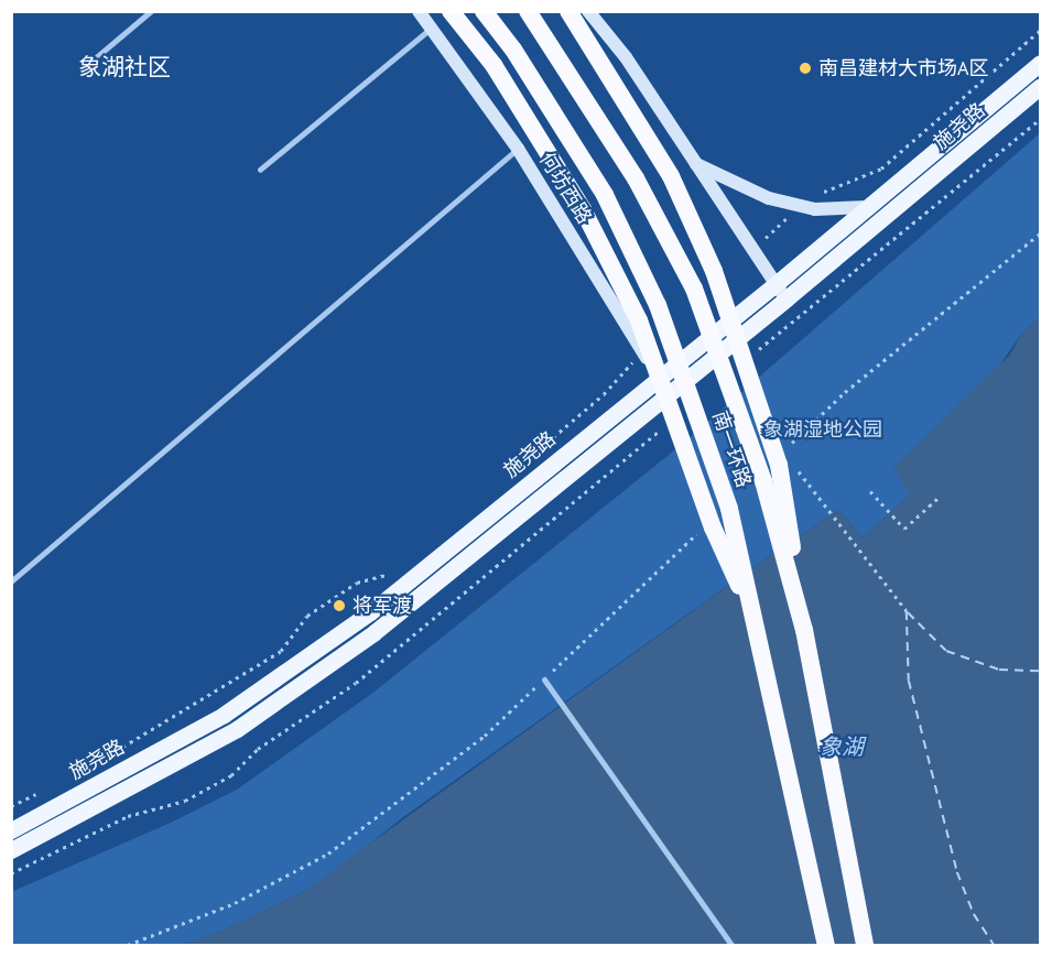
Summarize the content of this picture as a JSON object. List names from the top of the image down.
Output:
{
  "streets": {
    "highway": ["南一环路"],
    "main road": ["施尧路", "何坊西路"]
  },
  "crossings": [
    ["施尧路", "何坊西路"]
  ],
  "districts": ["象湖社区"],
  "water": ["象湖"],
  "parks": ["象湖湿地公园"],
  "places": ["南昌建材大市场A区", "将军渡"]
}
